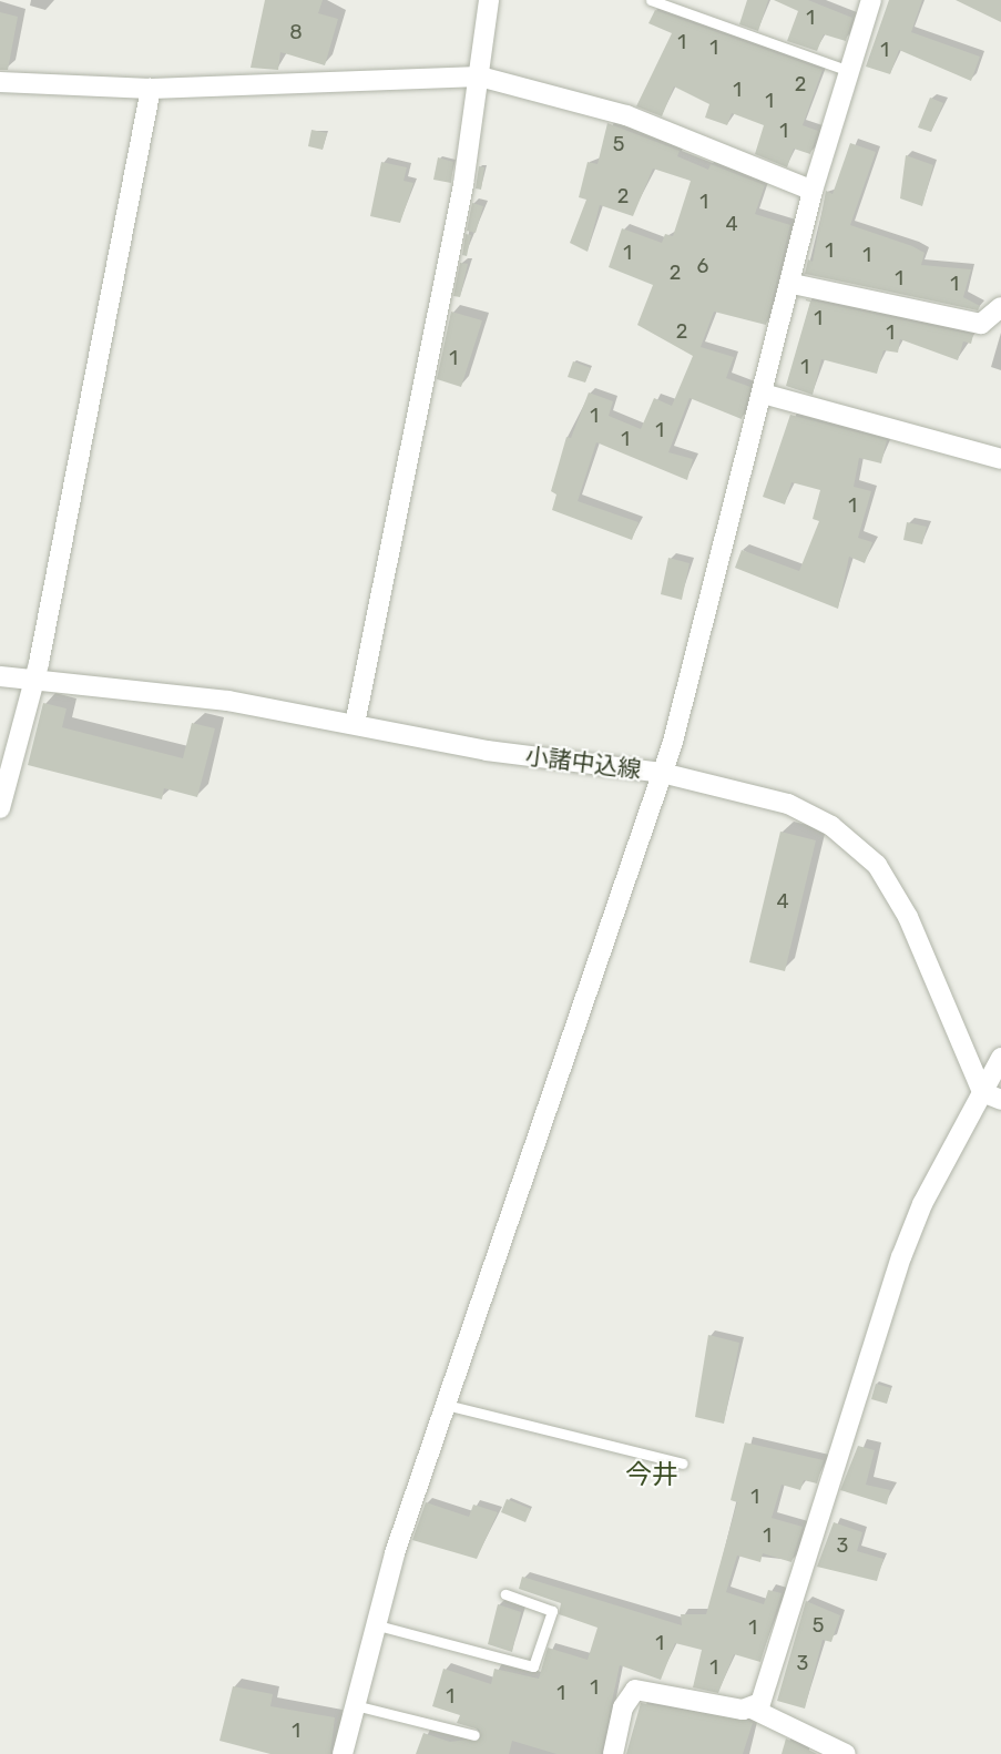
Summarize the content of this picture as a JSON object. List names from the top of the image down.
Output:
{
  "streets": {
    "street": ["小諸中込線"]
  },
  "districts": ["今井"],
  "house_numbers": [
    "1",
    "8",
    "1",
    "1",
    "1",
    "2",
    "1",
    "1",
    "1",
    "5",
    "2",
    "1",
    "4",
    "1",
    "1",
    "1",
    "6",
    "2",
    "1",
    "1",
    "1",
    "2",
    "1",
    "1",
    "1",
    "1",
    "1",
    "1",
    "1",
    "4",
    "1",
    "1",
    "3",
    "5",
    "1",
    "1",
    "3",
    "1",
    "1",
    "1",
    "1",
    "1"
  ]
}
